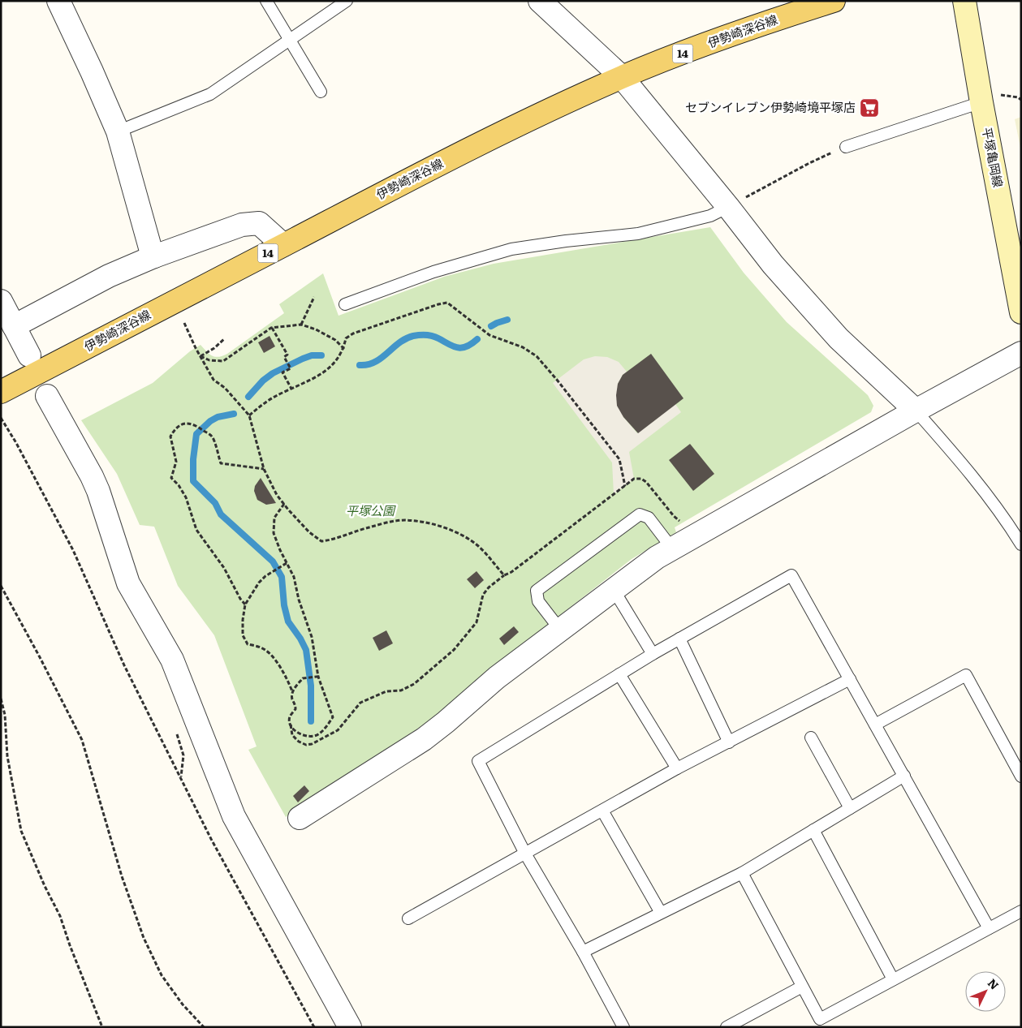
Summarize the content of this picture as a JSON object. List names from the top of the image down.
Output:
{
  "streets": {
    "main road": ["伊勢崎深谷線", "14", "平塚亀岡線"]
  },
  "parks": ["平塚公園"],
  "places": {
    "supermarket": ["セブンイレブン伊勢崎境平塚店"]
  },
  "north": "top right"
}
